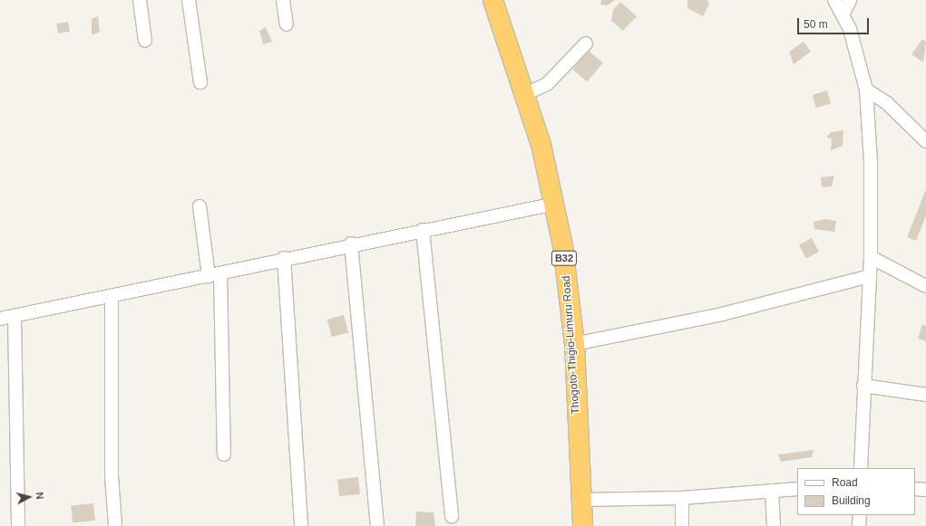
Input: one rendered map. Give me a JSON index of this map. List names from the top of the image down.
{
  "streets": {
    "highway": ["B32", "Thogoto-Thigio-Limuru Road"]
  },
  "legend": ["Road", "Building"],
  "scale_bar": "50 m",
  "north": "right"
}
